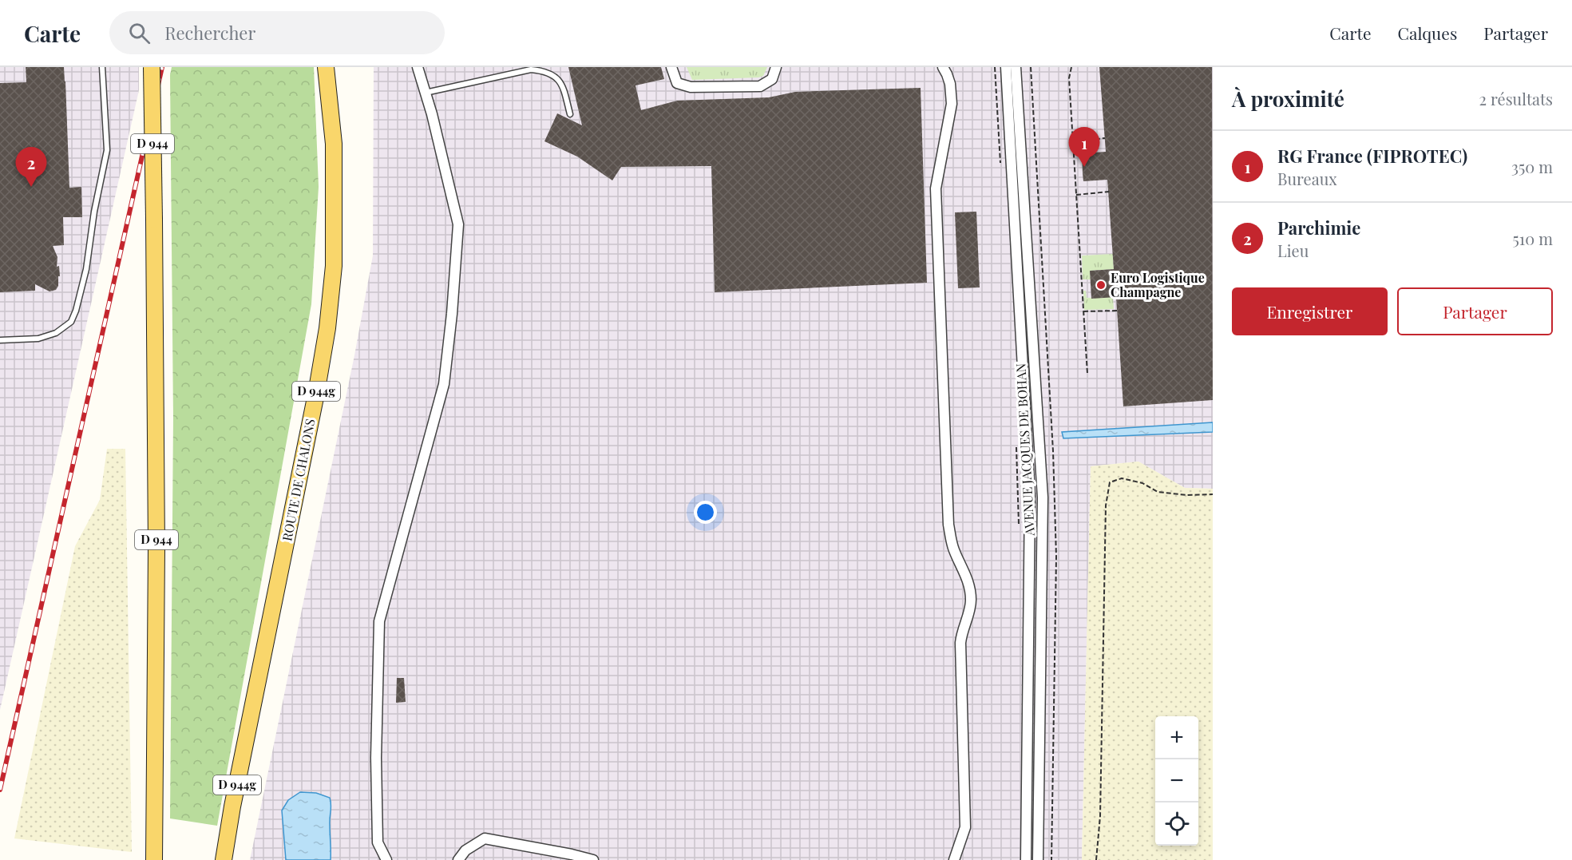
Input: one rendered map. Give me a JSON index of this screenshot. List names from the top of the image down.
{
  "streets": {
    "main road": ["D 944", "D 944g", "ROUTE DE CHALONS"],
    "street": ["AVENUE JACQUES DE BOHAN"]
  },
  "places": ["Euro Logistique Champagne"],
  "page": {
    "header": "Carte",
    "search": "Rechercher",
    "nav": ["Carte", "Calques", "Partager"],
    "heading": ["À proximité", "2 résultats"],
    "pins": ["1", "2"],
    "list": [
      {
        "mark": "1",
        "name": "RG France (FIPROTEC)",
        "note": "Bureaux",
        "value": "350 m"
      },
      {
        "mark": "2",
        "name": "Parchimie",
        "note": "Lieu",
        "value": "510 m"
      }
    ],
    "buttons": ["Enregistrer", "Partager"],
    "map_buttons": ["+", "−"]
  }
}
